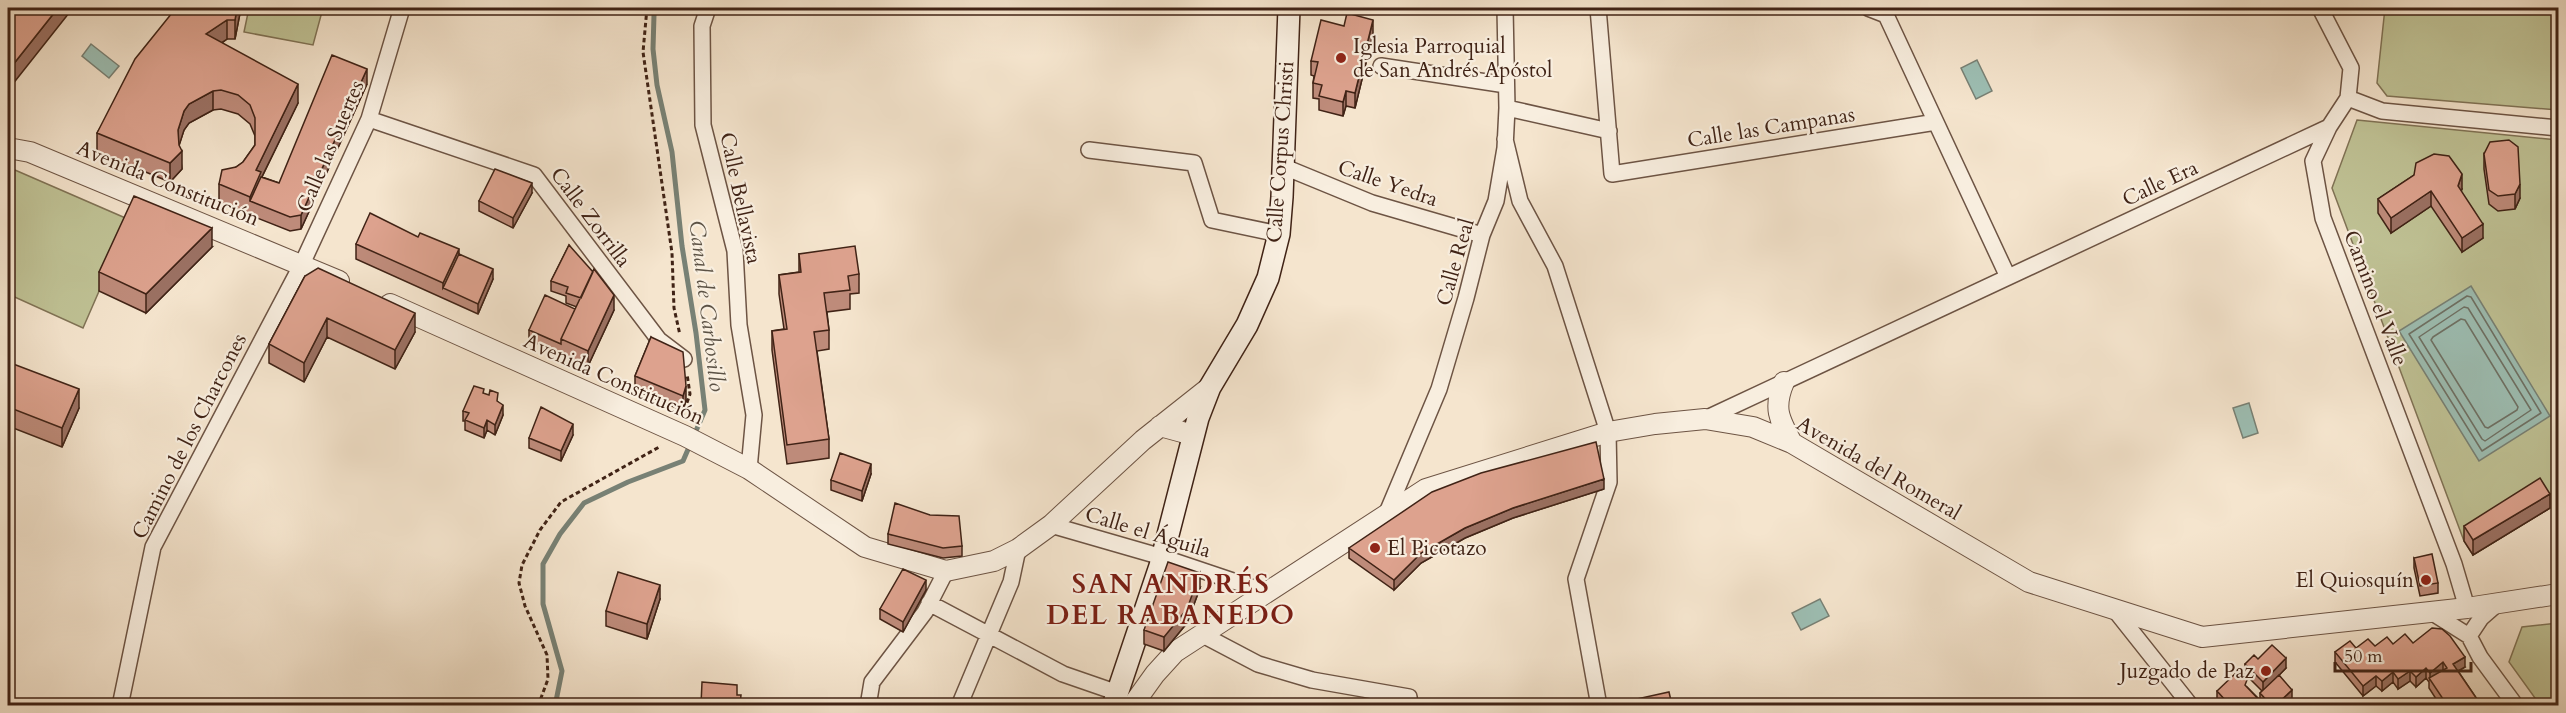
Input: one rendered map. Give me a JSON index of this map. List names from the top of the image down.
{
  "streets": {
    "main road": ["Calle Corpus Christi"],
    "street": [
      "Calle las Campanas",
      "Calle las Suertes",
      "Avenida Constitución",
      "Calle Yedra",
      "Calle Era",
      "Calle Bellavista",
      "Calle Zorrilla",
      "Calle Real",
      "Camino el Valle",
      "Camino de los Charcones",
      "Avenida del Romeral",
      "Calle el Águila"
    ]
  },
  "crossings": [
    ["Calle las Suertes", "Avenida Constitución"],
    ["Calle las Suertes", "Calle Zorrilla"],
    ["Calle las Suertes", "Camino de los Charcones"],
    ["Calle Corpus Christi", "Avenida Constitución"],
    ["Calle Corpus Christi", "Calle Yedra"],
    ["Calle Corpus Christi", "Avenida del Romeral"],
    ["Calle Corpus Christi", "Calle el Águila"],
    ["Avenida Constitución", "Calle Bellavista"],
    ["Avenida Constitución", "Camino de los Charcones"],
    ["Avenida Constitución", "Calle el Águila"],
    ["Calle Yedra", "Calle Real"],
    ["Calle Era", "Camino el Valle"],
    ["Calle Era", "Avenida del Romeral"],
    ["Calle Real", "Avenida del Romeral"],
    ["Camino el Valle", "Avenida del Romeral"],
    ["Avenida del Romeral", "Calle el Águila"]
  ],
  "districts": ["SAN ANDRÉS DEL RABANEDO"],
  "water": ["Canal de Carbosillo"],
  "places": [
    "Iglesia Parroquial de San Andrés Apóstol",
    "El Picotazo",
    "El Quiosquín",
    "Juzgado de Paz"
  ],
  "scale_bar": "50 m"
}
